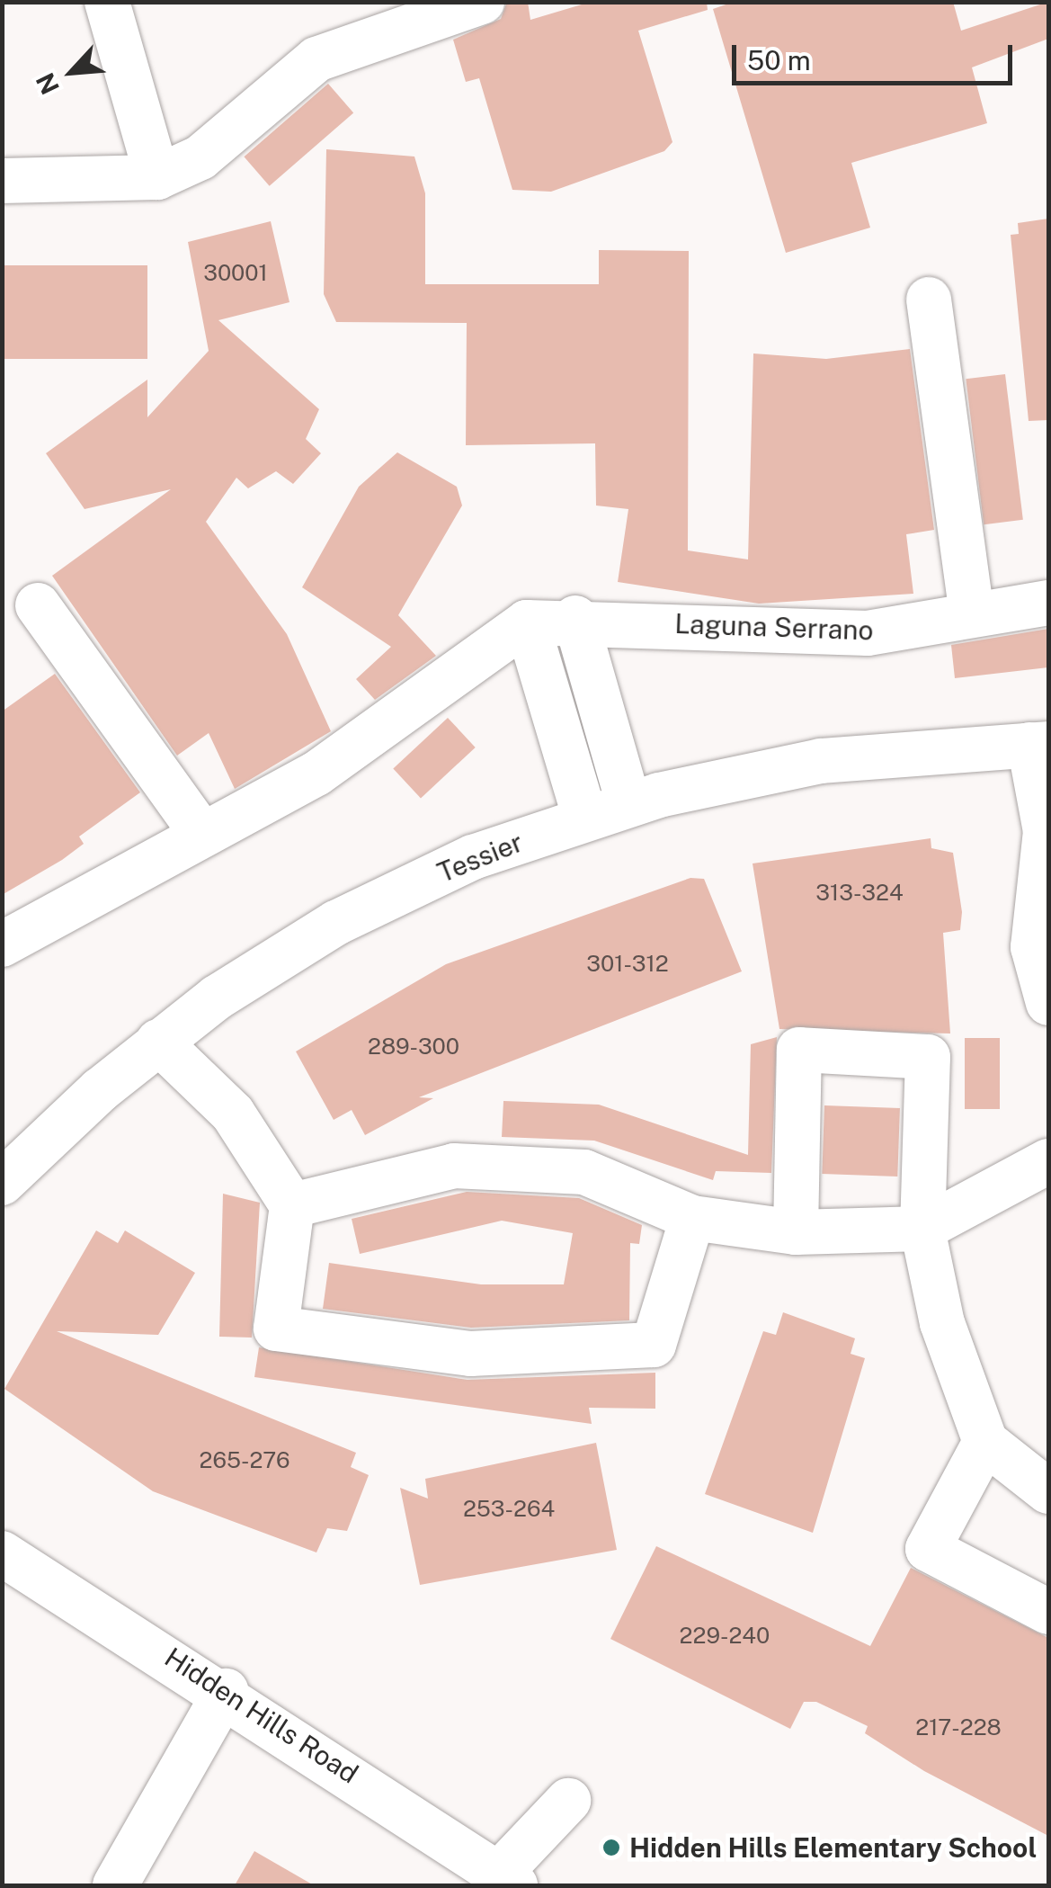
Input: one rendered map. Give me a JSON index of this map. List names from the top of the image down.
{
  "streets": {
    "street": ["Laguna Serrano", "Tessier", "Hidden Hills Road"]
  },
  "places": ["Hidden Hills Elementary School"],
  "house_numbers": [
    "30001",
    "313-324",
    "301-312",
    "289-300",
    "265-276",
    "253-264",
    "229-240",
    "217-228"
  ],
  "scale_bar": "50 m",
  "north": "bottom left"
}
